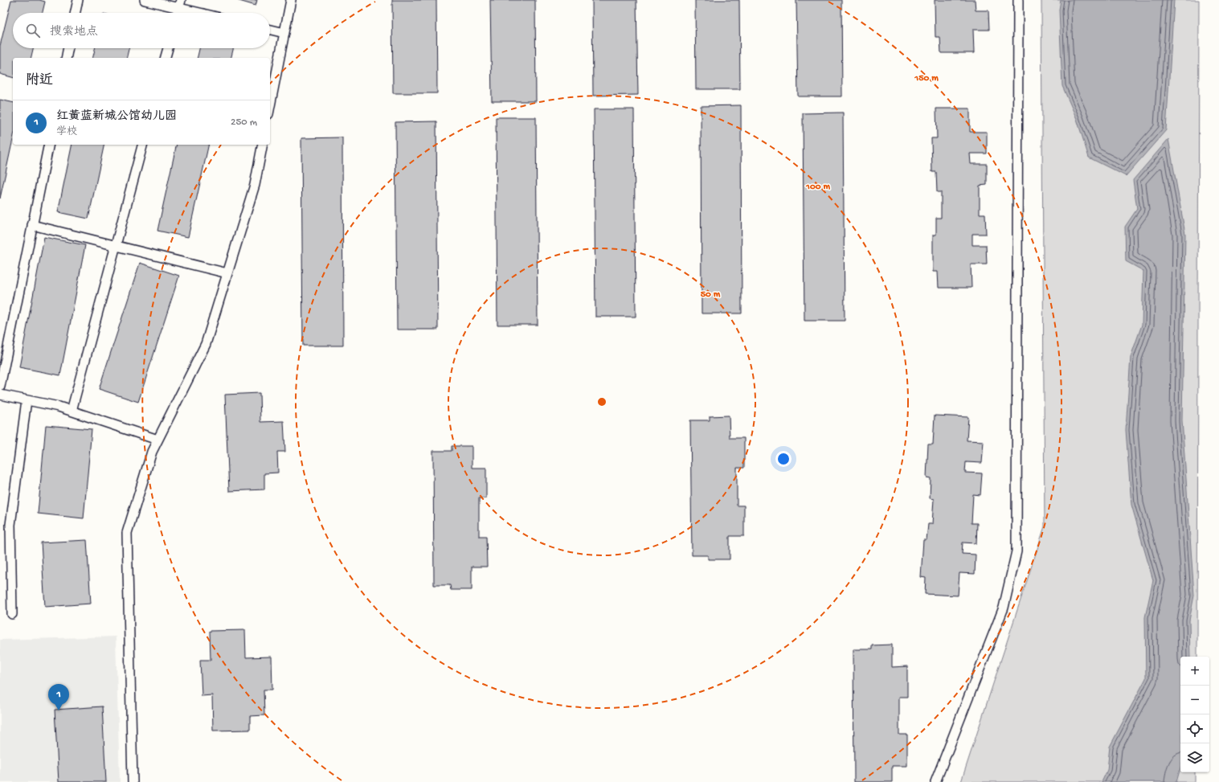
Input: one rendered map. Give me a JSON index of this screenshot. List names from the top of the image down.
{
  "page": {
    "search": "搜索地点",
    "heading": "附近",
    "list": [
      {
        "mark": "1",
        "name": "红黄蓝新城公馆幼儿园",
        "note": "学校",
        "value": "250 m"
      }
    ],
    "map_buttons": ["+", "−"],
    "pins": "1"
  },
  "rings": ["150 m", "100 m", "50 m"]
}
